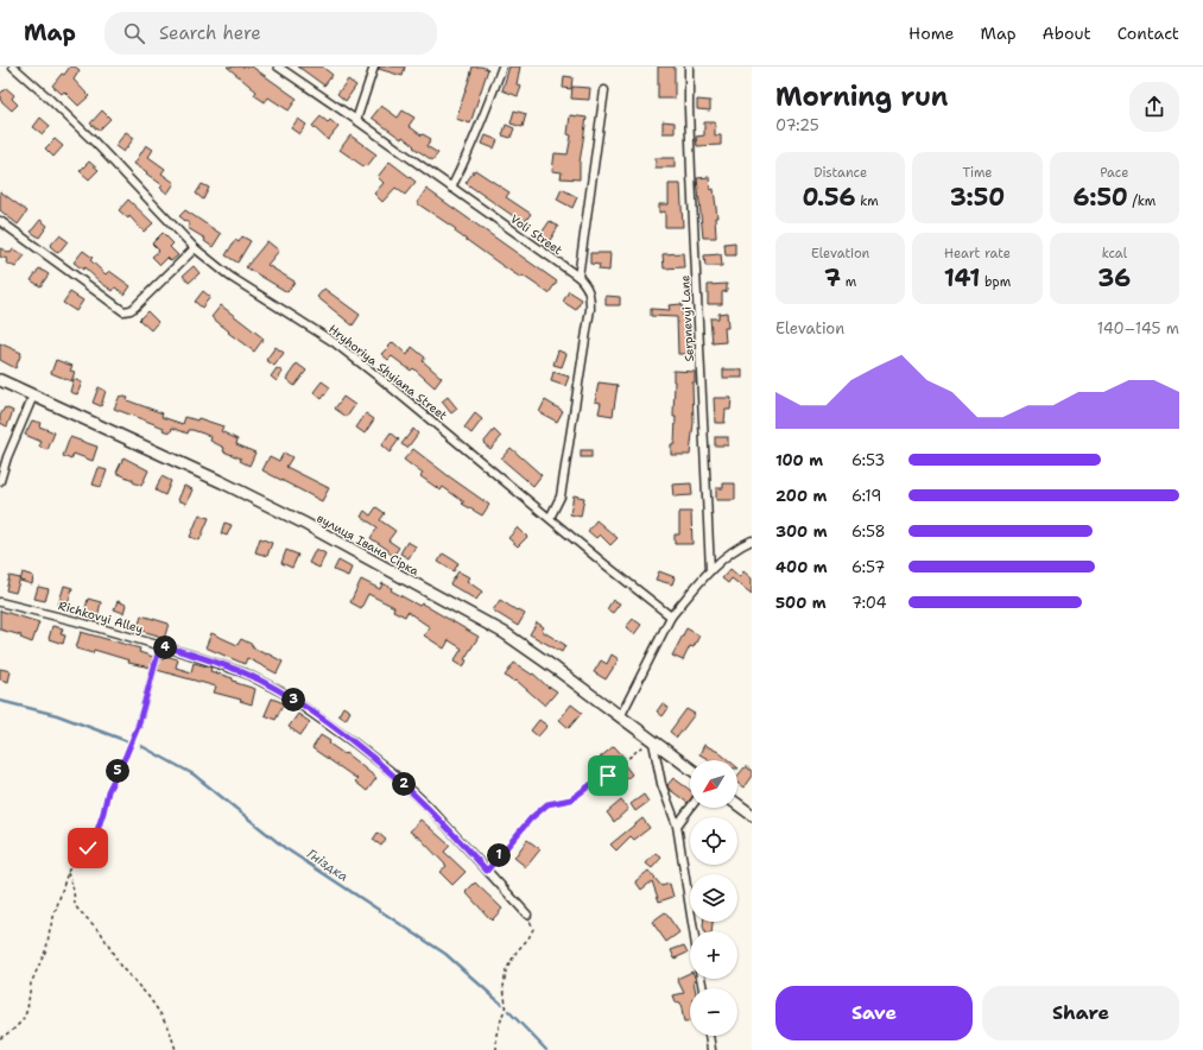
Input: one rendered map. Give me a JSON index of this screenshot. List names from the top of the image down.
{
  "streets": {
    "street": [
      "Voli Street",
      "Serpnevyi Lane",
      "Hryhoriya Shyiana Street",
      "вулиця Івана Сірка",
      "Richkovyi Alley"
    ]
  },
  "crossings": [
    ["Voli Street", "Hryhoriya Shyiana Street"]
  ],
  "water": ["Гніздка"],
  "north": "bottom left",
  "page": {
    "header": "Map",
    "search": "Search here",
    "nav": [
      "Home",
      "Map",
      "About",
      "Contact"
    ],
    "heading": ["Morning run", "07:25"],
    "stats": [
      ["Distance", "0.56 km"],
      ["Time", "3:50"],
      ["Pace", "6:50 /km"],
      ["Elevation", "7 m"],
      ["Heart rate", "141 bpm"],
      ["kcal", "36"]
    ],
    "chart": ["Elevation", "140–145 m"],
    "list": [
      {
        "name": "100 m",
        "note": "6:53"
      },
      {
        "name": "200 m",
        "note": "6:19"
      },
      {
        "name": "300 m",
        "note": "6:58"
      },
      {
        "name": "400 m",
        "note": "6:57"
      },
      {
        "name": "500 m",
        "note": "7:04"
      }
    ],
    "pins": [
      "4",
      "3",
      "5",
      "2",
      "1"
    ],
    "map_buttons": ["+", "−"],
    "buttons": ["Save", "Share"]
  }
}
